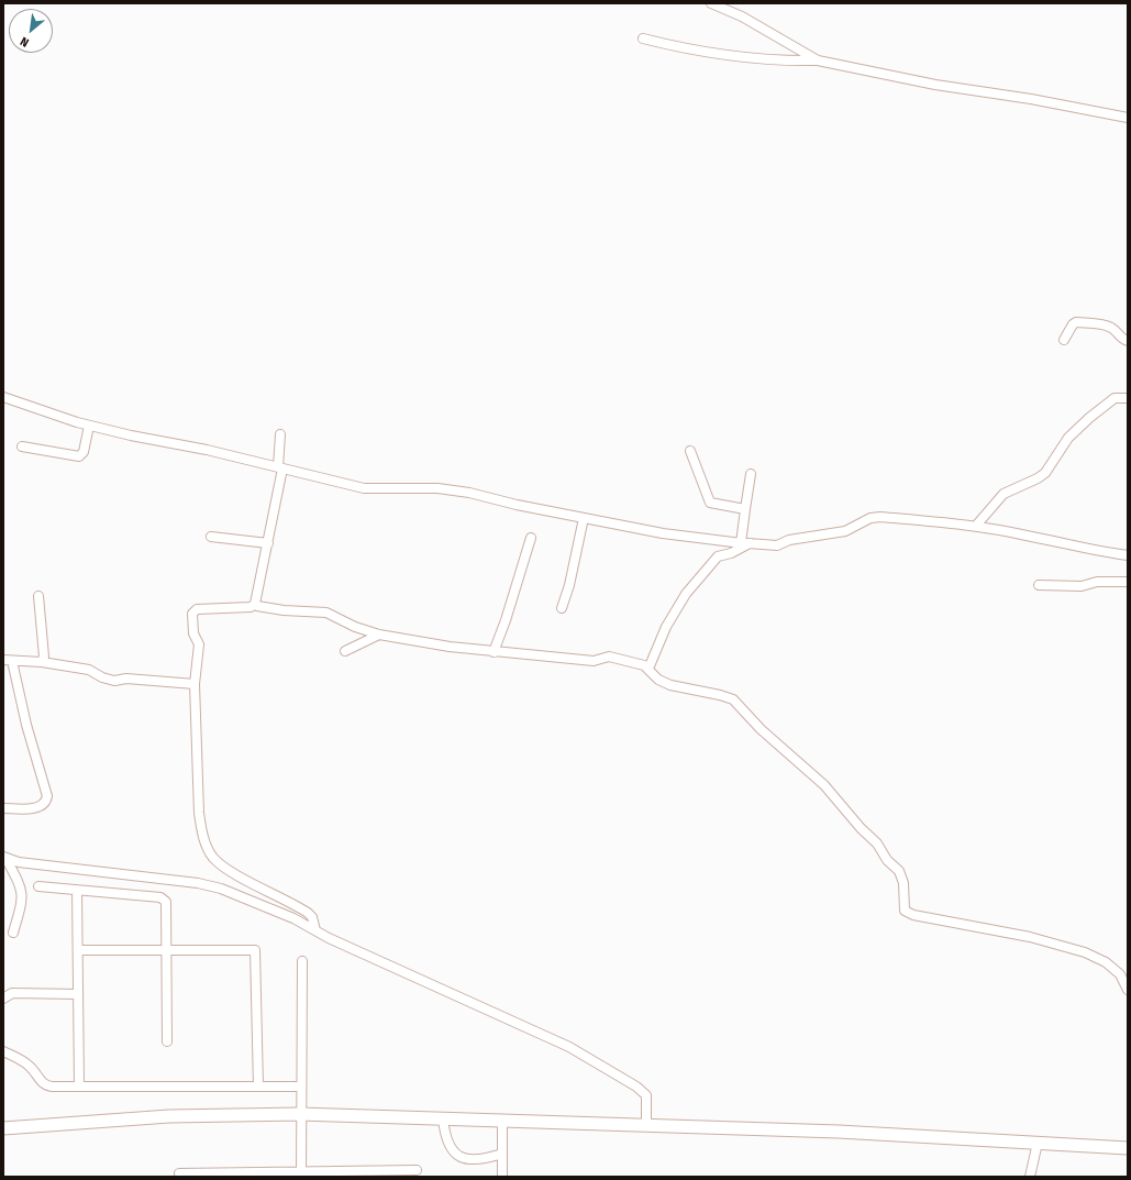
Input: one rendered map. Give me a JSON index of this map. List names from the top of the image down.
{
  "north": "bottom left"
}
